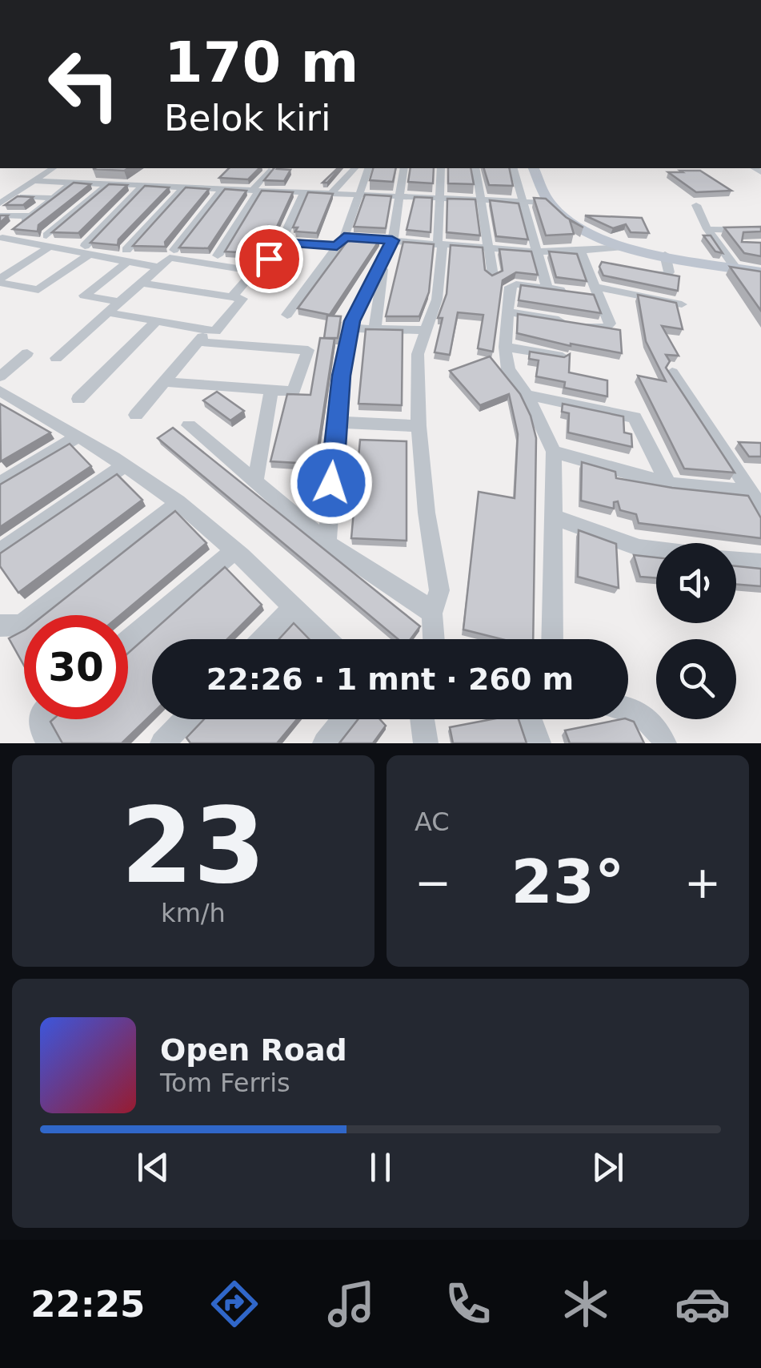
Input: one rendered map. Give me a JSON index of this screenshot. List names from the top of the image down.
{
  "page": {
    "turn": ["170 m", "Belok kiri"],
    "limit": "30",
    "trip": "22:26 · 1 mnt · 260 m",
    "tile": [
      ["23", "km/h"],
      "AC"
    ],
    "heat": ["−", "23°", "+"],
    "song": ["Open Road", "Tom Ferris"],
    "tabs": "22:25"
  }
}
